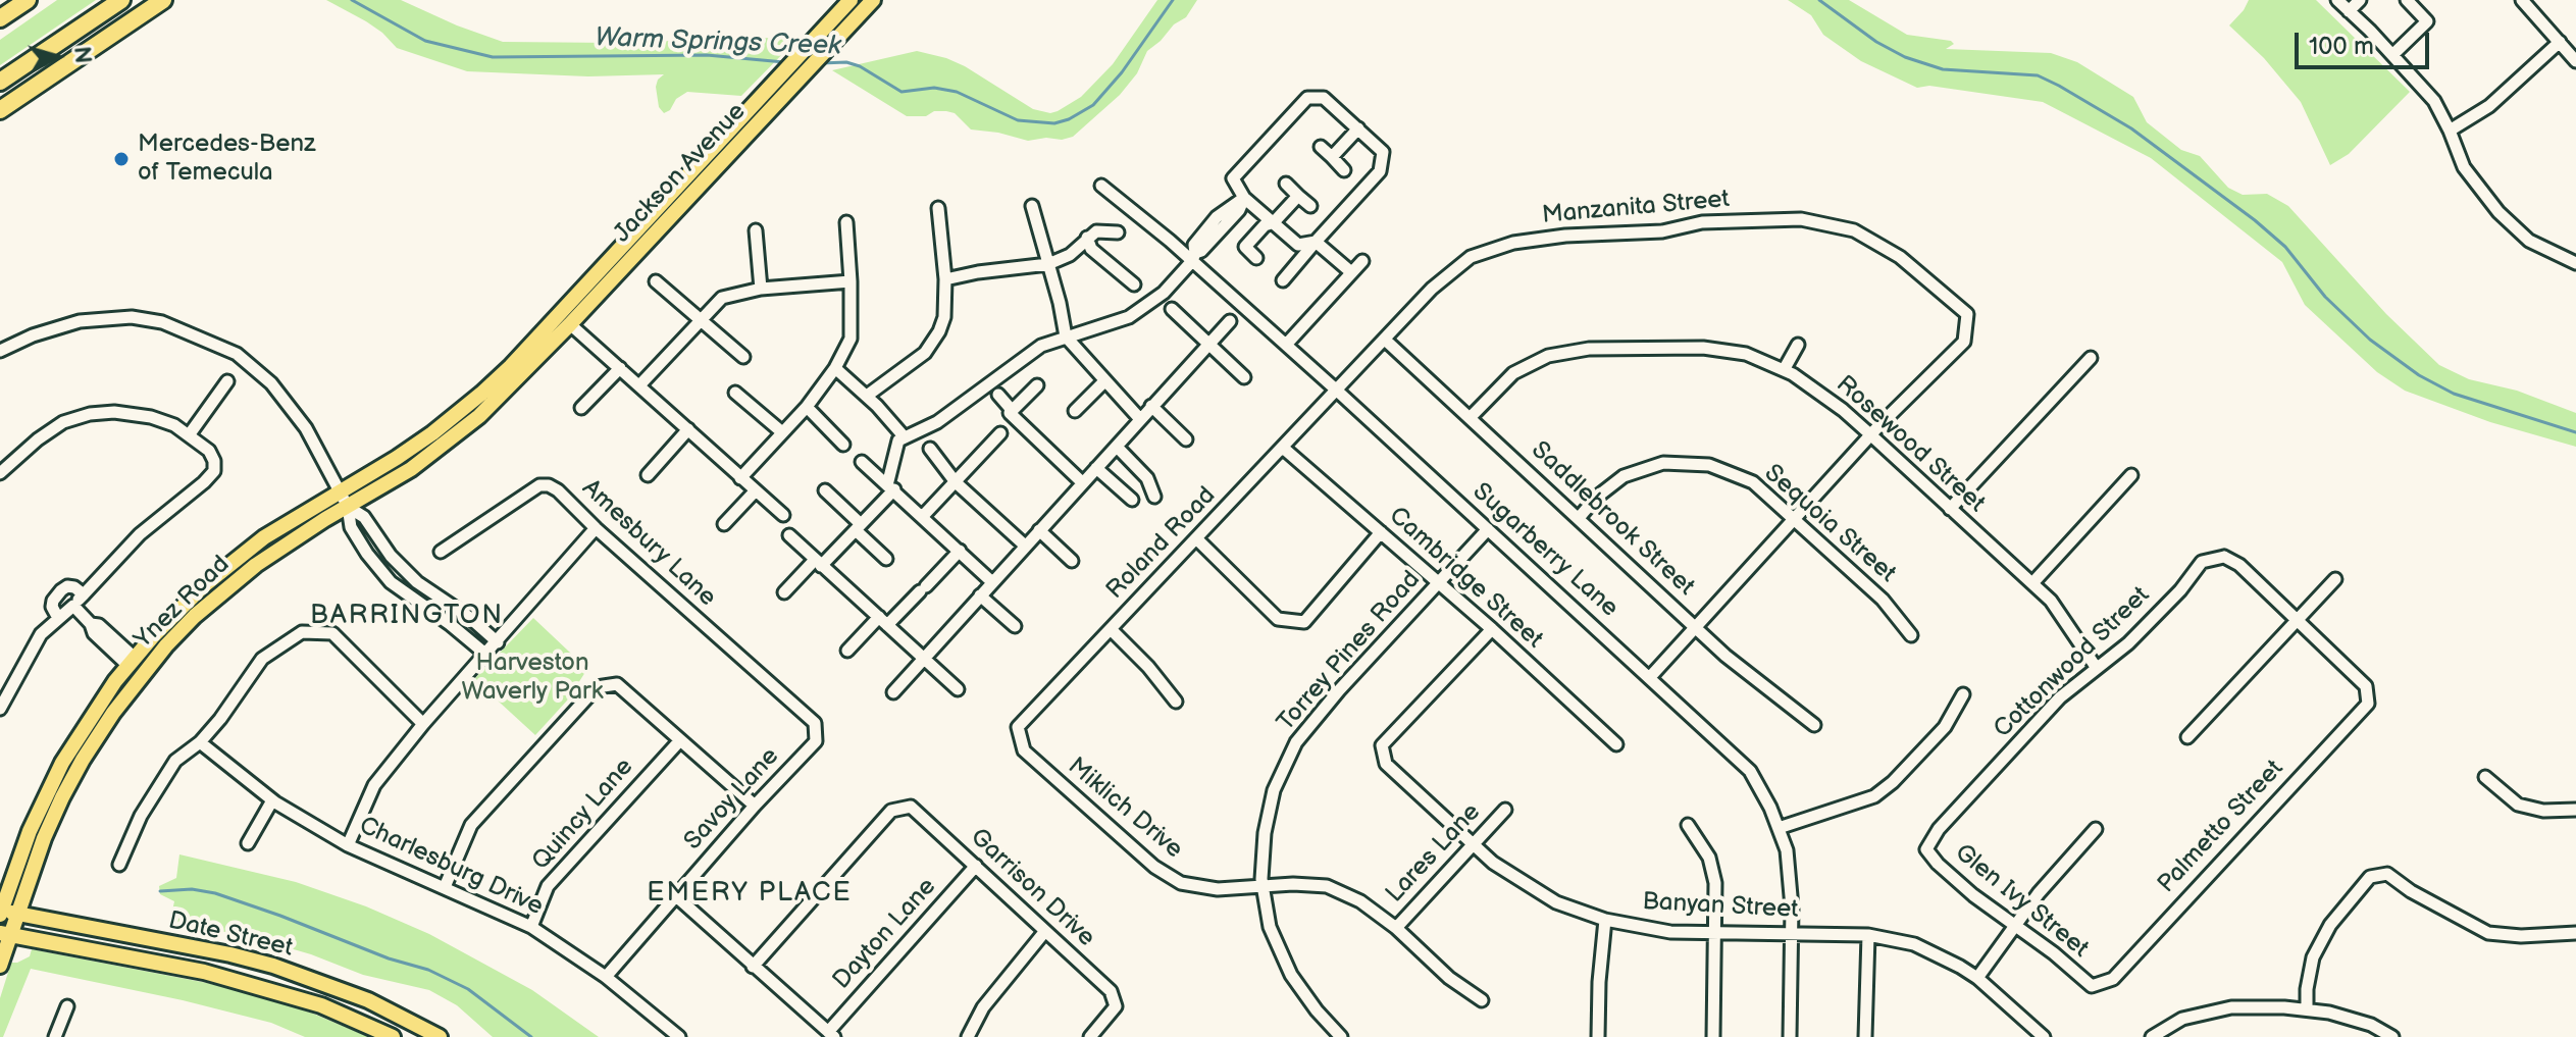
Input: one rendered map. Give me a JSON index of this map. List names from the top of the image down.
{
  "streets": {
    "main road": ["Jackson Avenue", "Ynez Road", "Date Street"],
    "street": [
      "Manzanita Street",
      "Rosewood Street",
      "Saddlebrook Street",
      "Sequoia Street",
      "Amesbury Lane",
      "Roland Road",
      "Sugarberry Lane",
      "Cambridge Street",
      "Torrey Pines Road",
      "Cottonwood Street",
      "Savoy Lane",
      "Miklich Drive",
      "Quincy Lane",
      "Palmetto Street",
      "Lares Lane",
      "Charlesburg Drive",
      "Garrison Drive",
      "Glen Ivy Street",
      "Banyan Street",
      "Dayton Lane"
    ]
  },
  "crossings": [
    ["Jackson Avenue", "Ynez Road"],
    ["Manzanita Street", "Rosewood Street"],
    ["Manzanita Street", "Saddlebrook Street"],
    ["Manzanita Street", "Roland Road"],
    ["Manzanita Street", "Sugarberry Lane"],
    ["Rosewood Street", "Saddlebrook Street"],
    ["Rosewood Street", "Cottonwood Street"],
    ["Saddlebrook Street", "Sequoia Street"],
    ["Amesbury Lane", "Savoy Lane"],
    ["Roland Road", "Sugarberry Lane"],
    ["Roland Road", "Cambridge Street"],
    ["Roland Road", "Miklich Drive"],
    ["Sugarberry Lane", "Torrey Pines Road"],
    ["Sugarberry Lane", "Banyan Street"],
    ["Cambridge Street", "Torrey Pines Road"],
    ["Cambridge Street", "Banyan Street"],
    ["Ynez Road", "Date Street"],
    ["Torrey Pines Road", "Miklich Drive"],
    ["Cottonwood Street", "Palmetto Street"],
    ["Cottonwood Street", "Glen Ivy Street"],
    ["Savoy Lane", "Charlesburg Drive"],
    ["Miklich Drive", "Lares Lane"],
    ["Quincy Lane", "Charlesburg Drive"],
    ["Palmetto Street", "Glen Ivy Street"],
    ["Lares Lane", "Banyan Street"],
    ["Garrison Drive", "Dayton Lane"]
  ],
  "districts": ["BARRINGTON", "EMERY PLACE"],
  "water": ["Warm Springs Creek"],
  "parks": ["Harveston Waverly Park"],
  "places": ["Mercedes-Benz of Temecula"],
  "scale_bar": "100 m",
  "north": "right"
}
